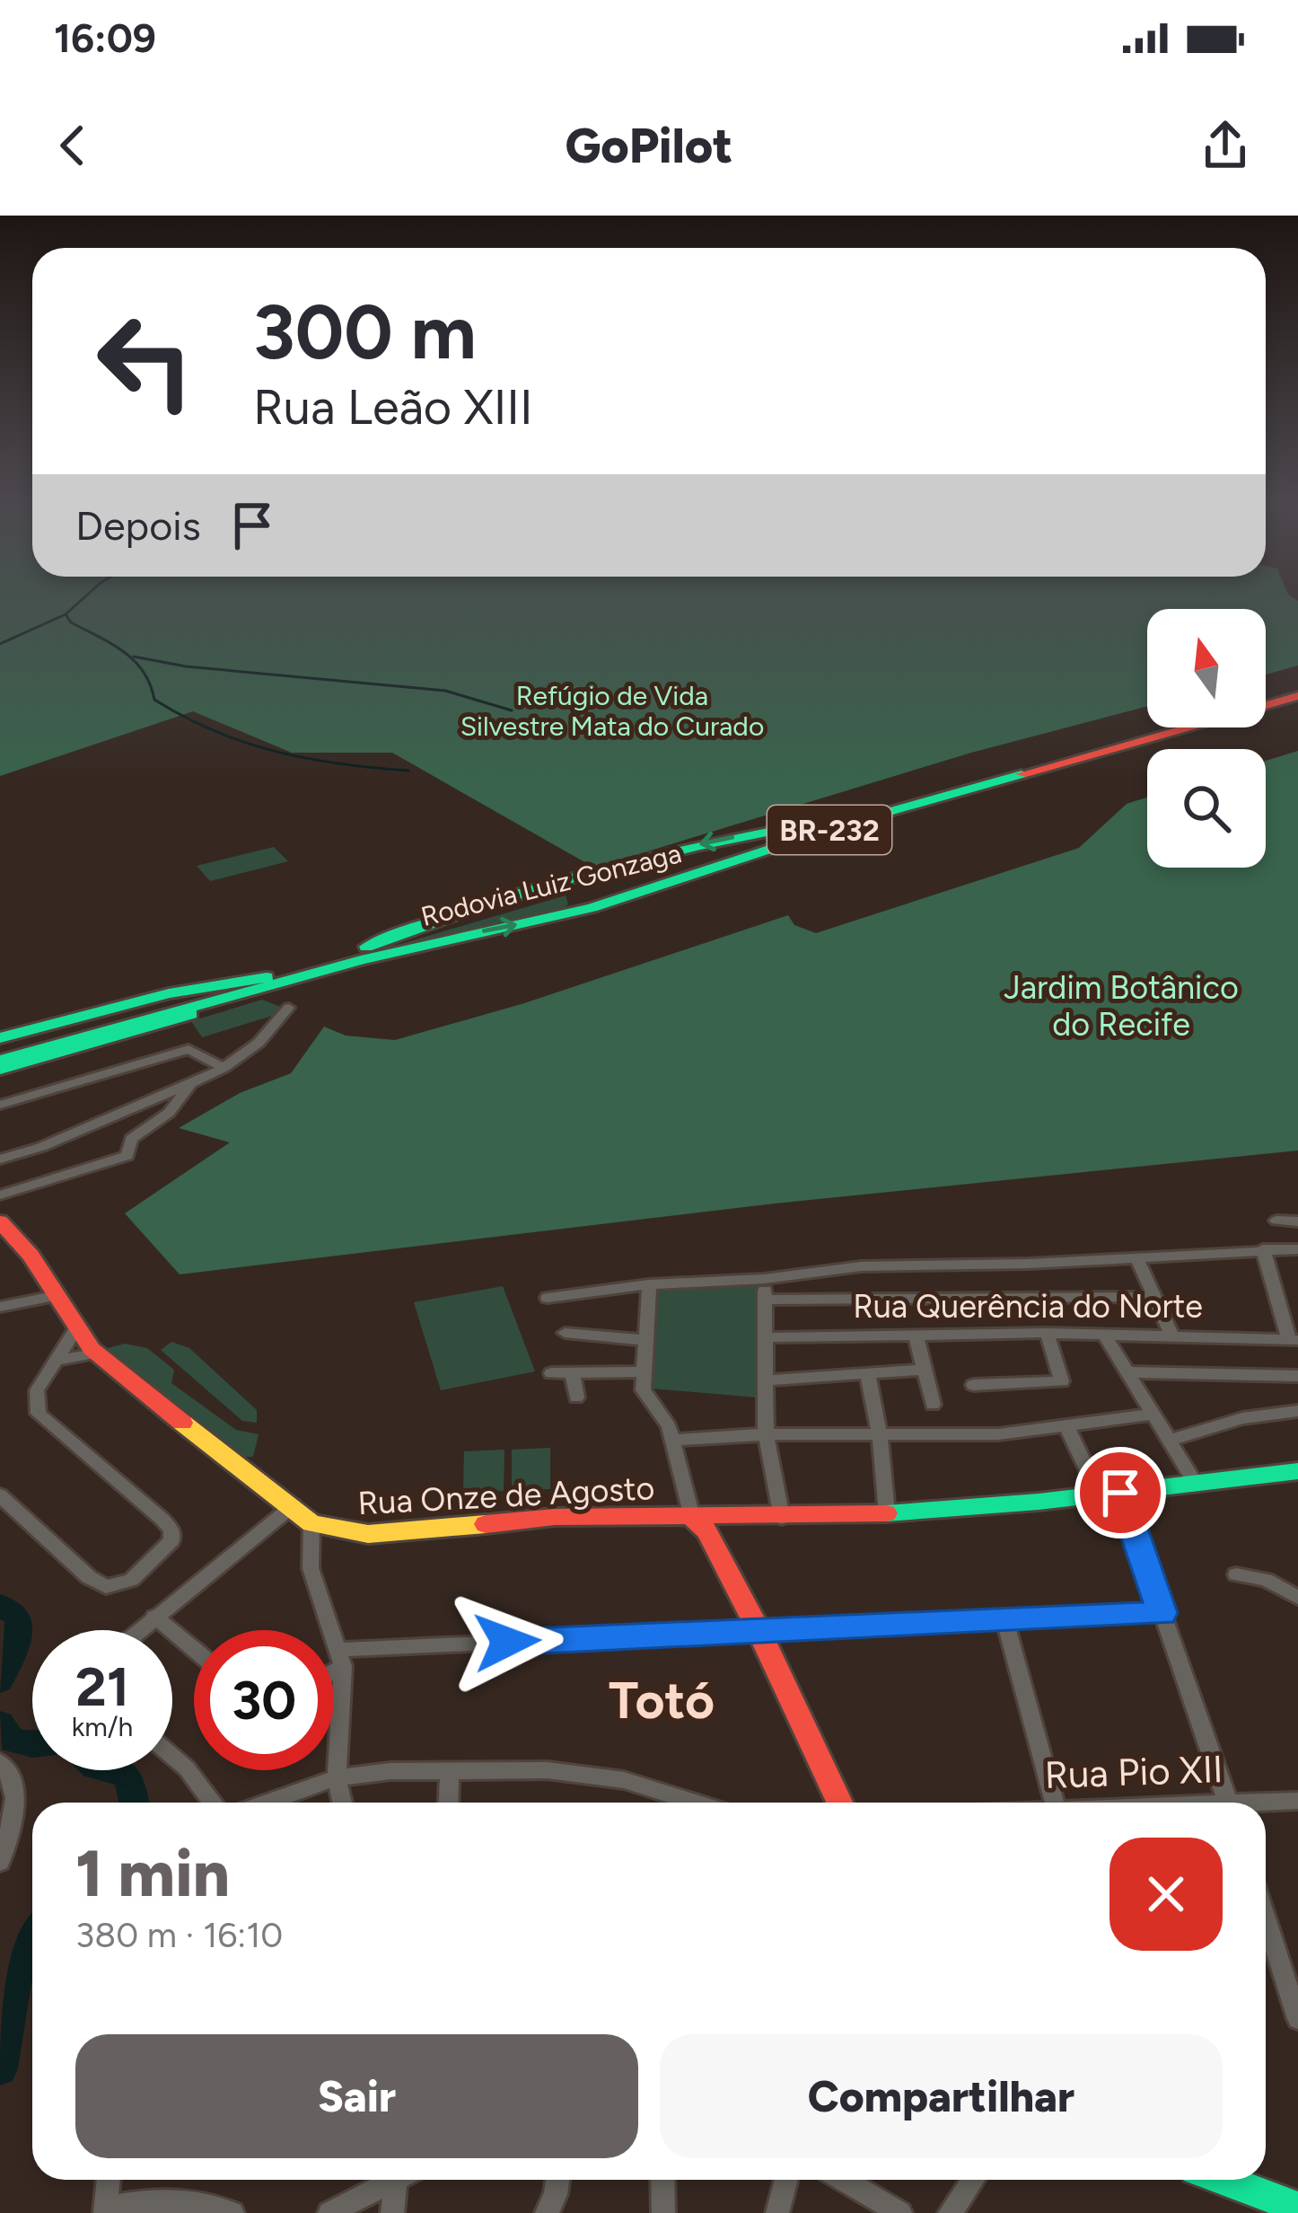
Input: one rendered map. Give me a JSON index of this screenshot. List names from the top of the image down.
{
  "streets": {
    "main road": ["BR-232", "Rodovia Luiz Gonzaga", "Rua Onze de Agosto"],
    "street": ["Rua Querência do Norte", "Rua Pio XII"]
  },
  "districts": ["Totó"],
  "parks": ["Refúgio de Vida Silvestre Mata do Curado", "Jardim Botânico do Recife"],
  "north": "top",
  "page": {
    "status": "16:09",
    "header": "GoPilot",
    "turn": ["300 m", "Rua Leão XIII"],
    "then": "Depois",
    "speed": "21 km/h",
    "limit": "30",
    "heading": ["1 min", "380 m · 16:10"],
    "buttons": ["Sair", "Compartilhar"]
  }
}
